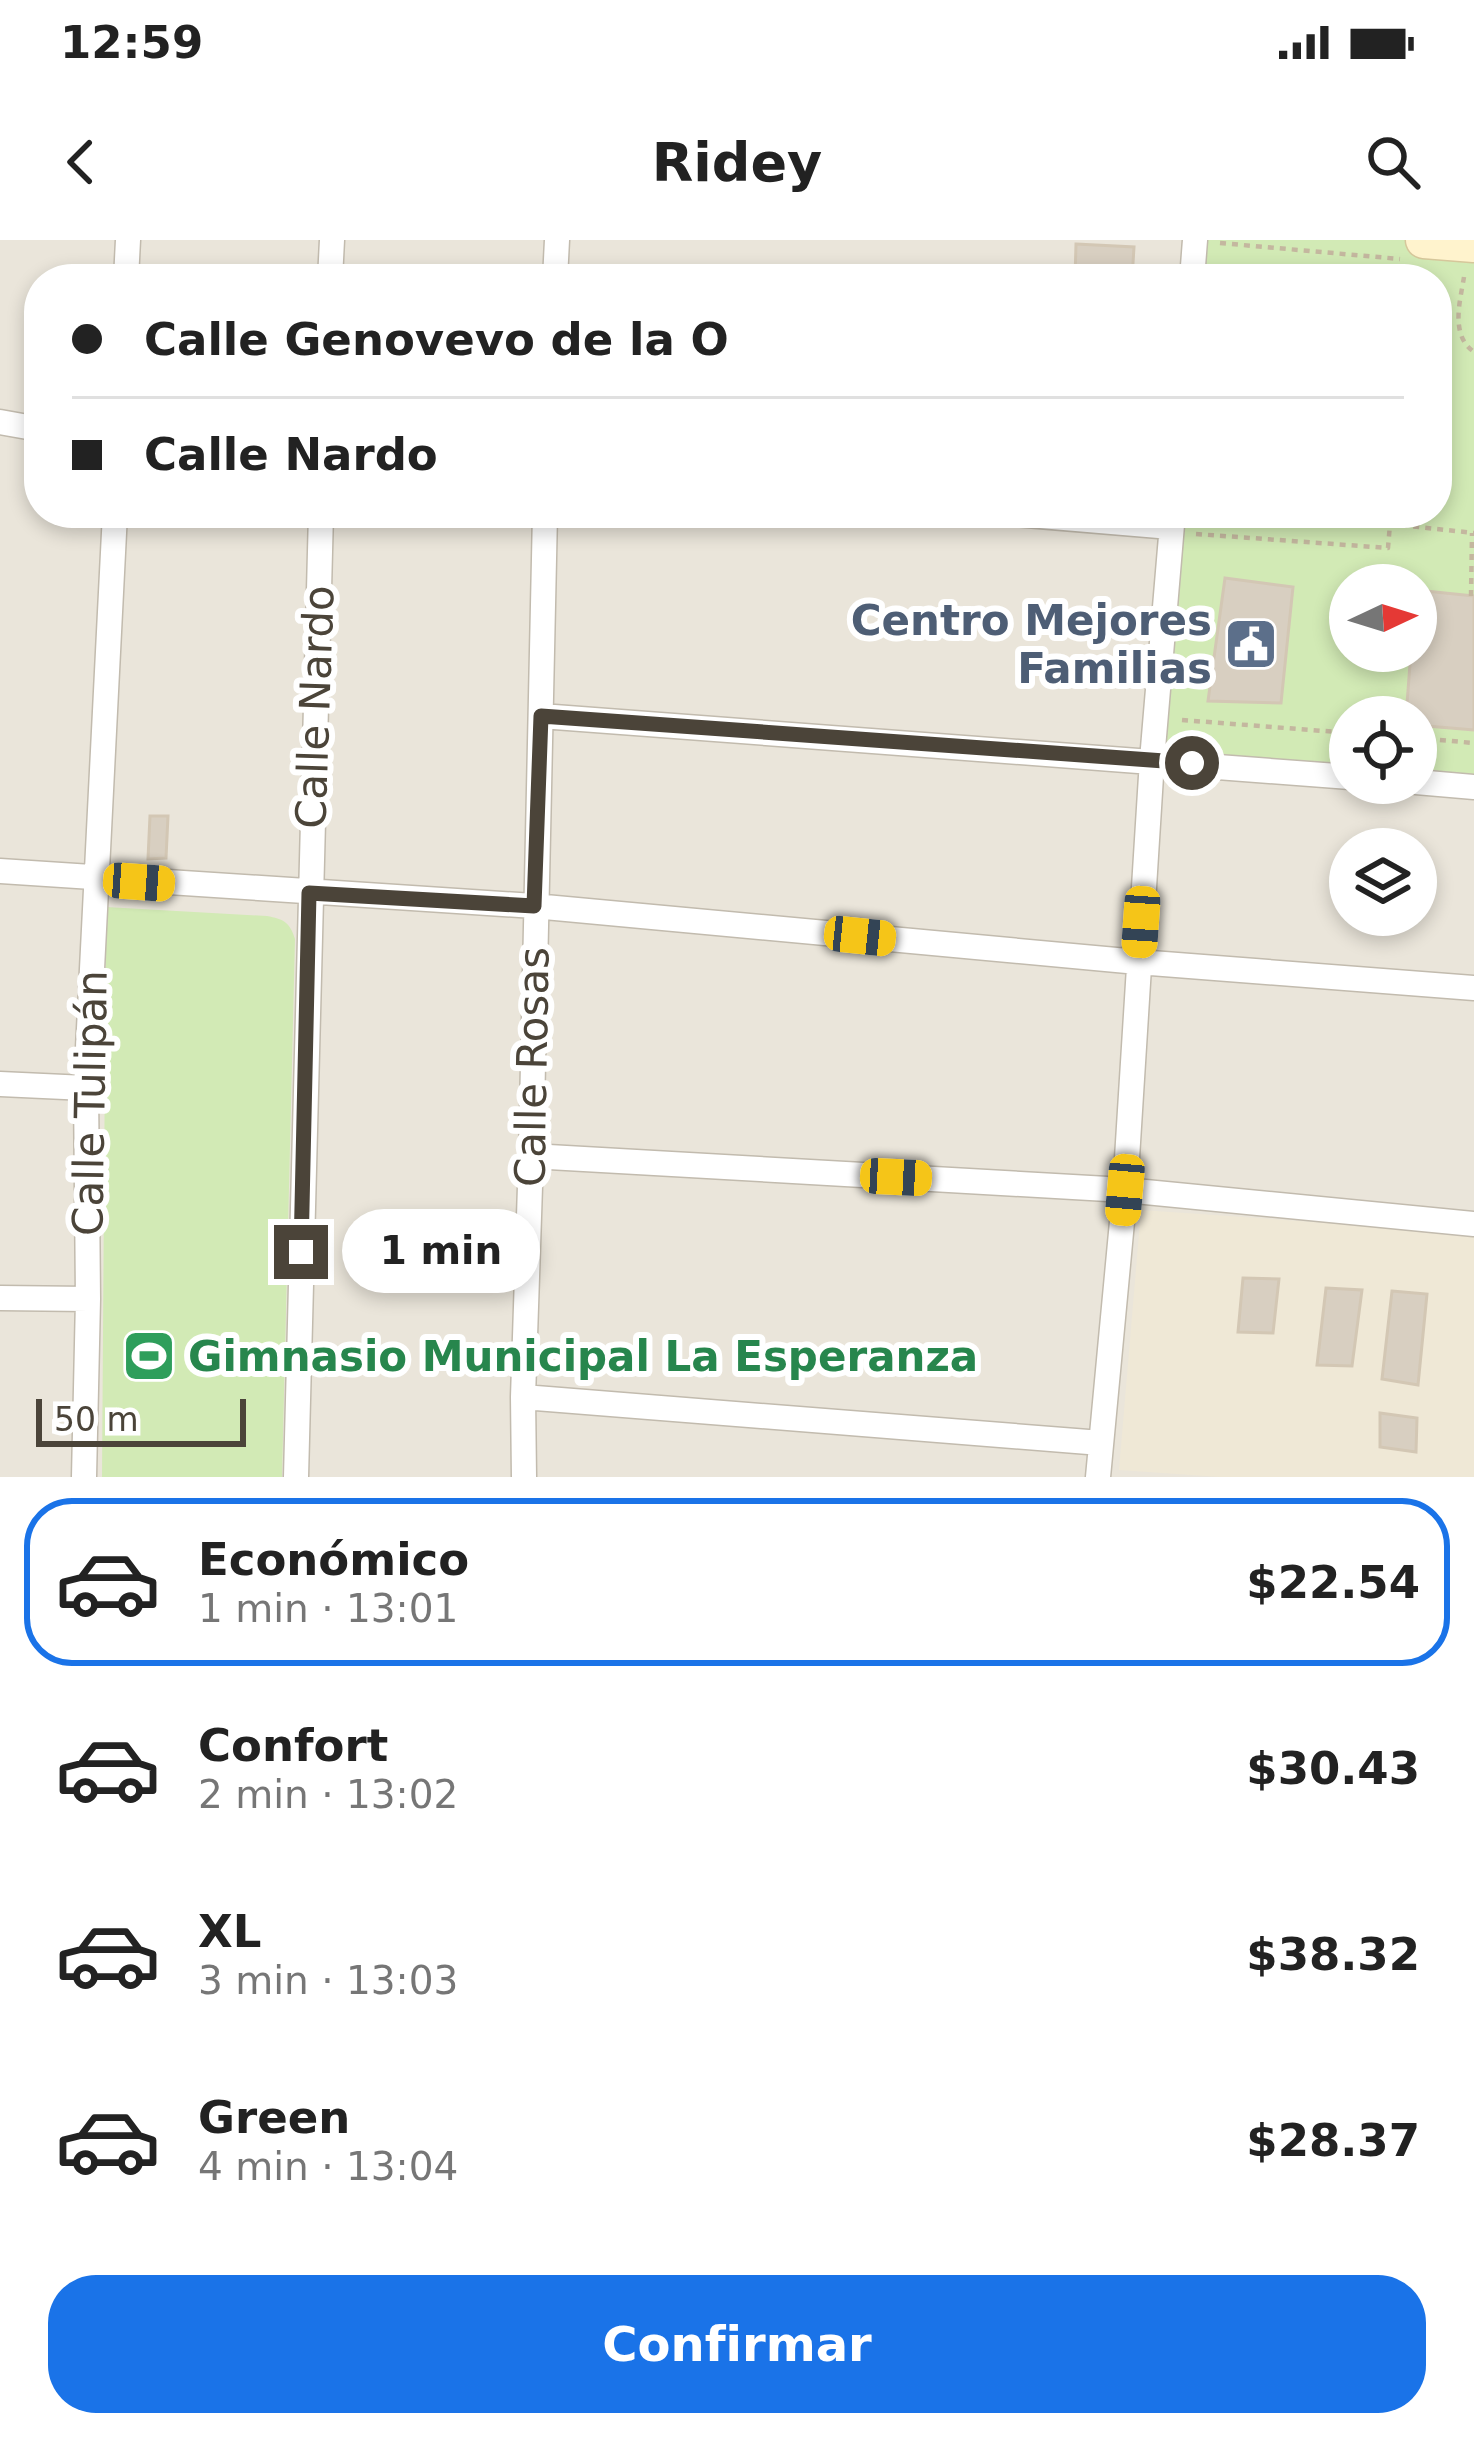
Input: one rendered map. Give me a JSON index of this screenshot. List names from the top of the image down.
{
  "streets": {
    "street": ["Calle Nardo", "Calle Rosas", "Calle Tulipán"]
  },
  "places": {
    "public building": ["Centro Mejores Familias"],
    "sports": ["Gimnasio Municipal La Esperanza"]
  },
  "scale_bar": "50 m",
  "north": "right",
  "page": {
    "status": "12:59",
    "header": "Ridey",
    "banner": ["Calle Genovevo de la O", "Calle Nardo"],
    "bubble": "1 min",
    "scale": "50 m",
    "list": [
      {
        "name": "Económico",
        "note": "1 min · 13:01",
        "value": "$22.54"
      },
      {
        "name": "Confort",
        "note": "2 min · 13:02",
        "value": "$30.43"
      },
      {
        "name": "XL",
        "note": "3 min · 13:03",
        "value": "$38.32"
      },
      {
        "name": "Green",
        "note": "4 min · 13:04",
        "value": "$28.37"
      }
    ],
    "buttons": "Confirmar"
  }
}
